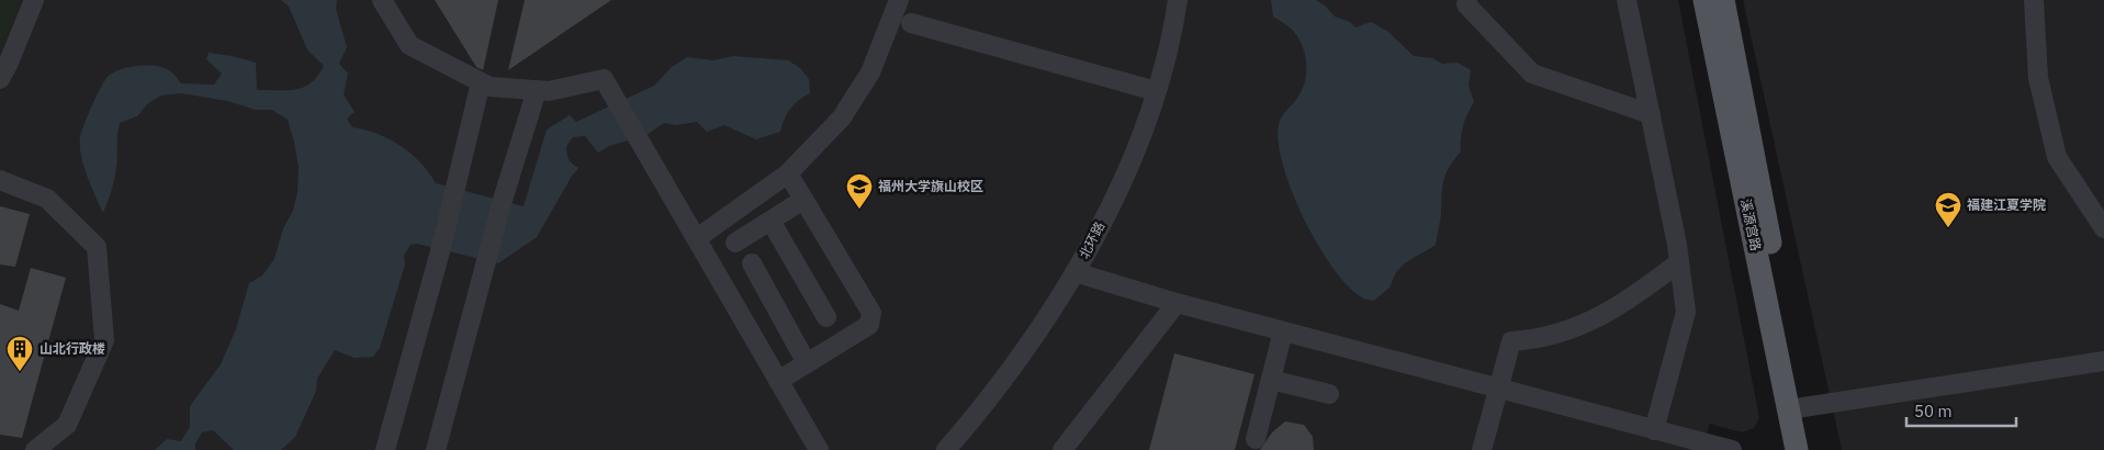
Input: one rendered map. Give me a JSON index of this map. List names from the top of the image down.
{
  "streets": {
    "main road": ["溪源宫路"],
    "street": ["北环路"]
  },
  "places": {
    "school or university": ["福州大学旗山校区", "福建江夏学院"],
    "building": ["山北行政楼"]
  },
  "scale_bar": "50 m"
}
